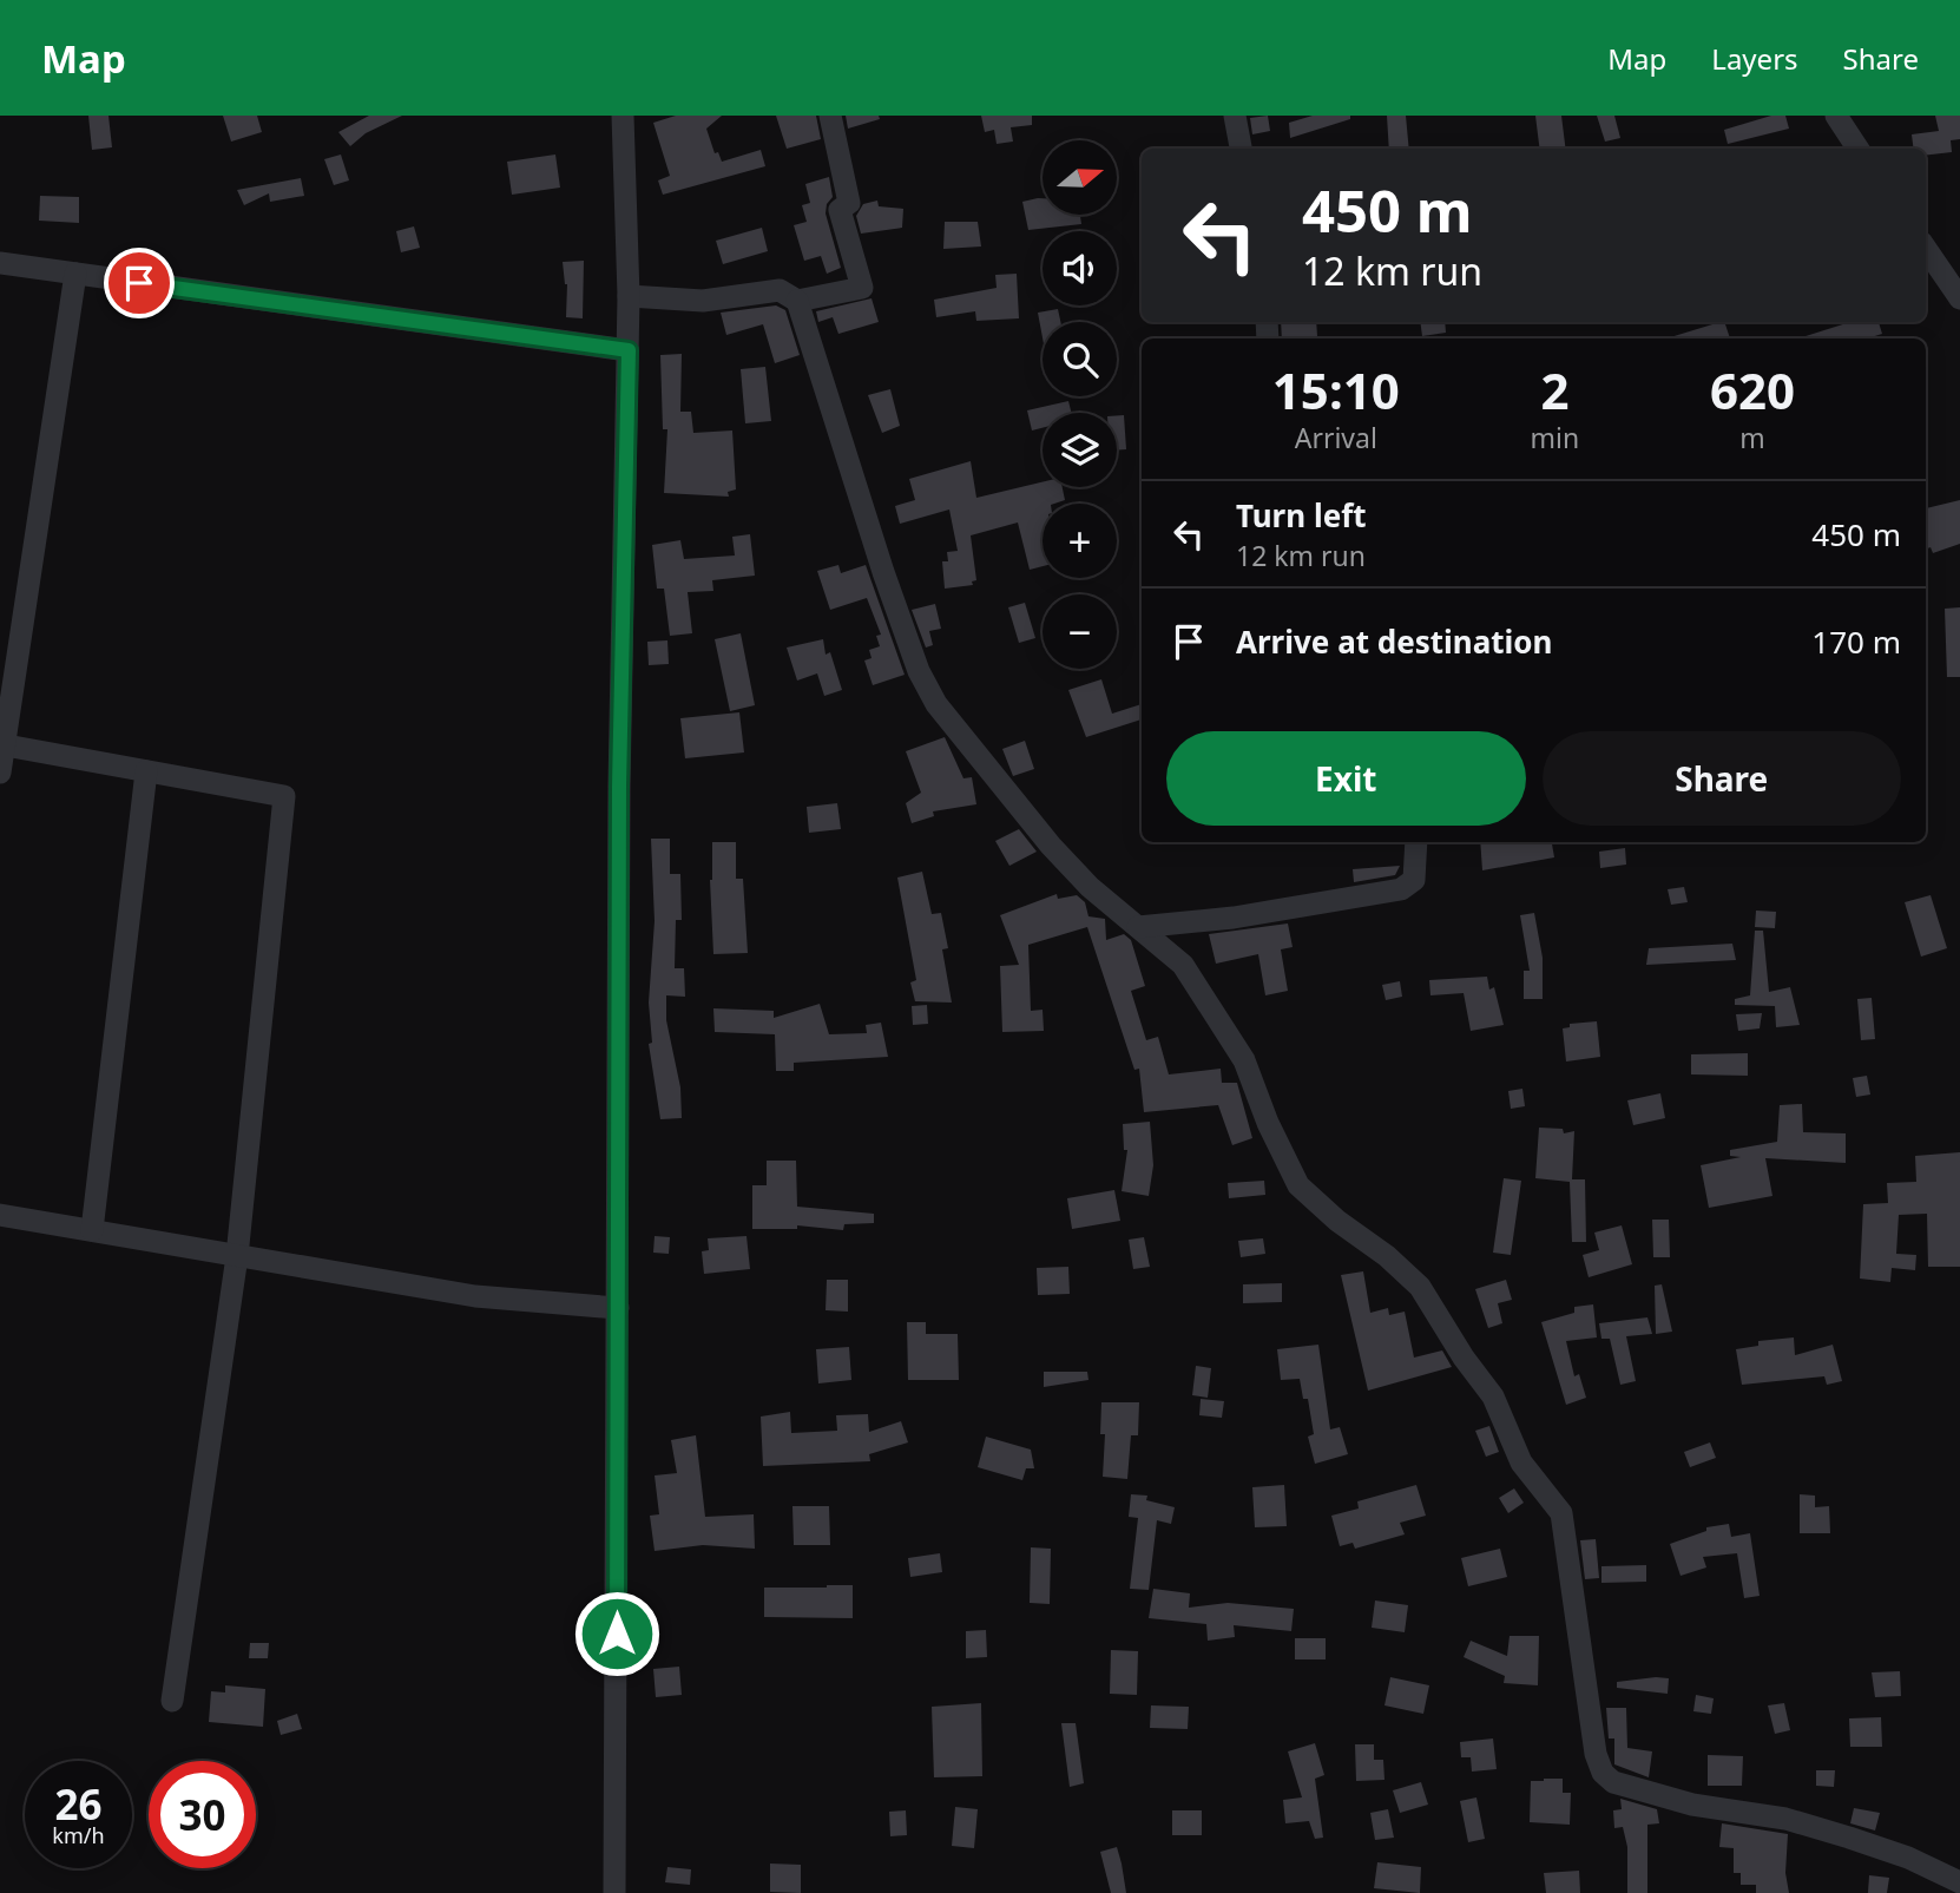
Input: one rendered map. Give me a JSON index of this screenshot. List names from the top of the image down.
{
  "north": "right",
  "page": {
    "header": "Map",
    "nav": ["Map", "Layers", "Share"],
    "map_buttons": ["+", "−"],
    "turn": ["450 m", "12 km run"],
    "eta": [
      "15:10",
      "Arrival",
      "2",
      "min",
      "620",
      "m"
    ],
    "list": [
      {
        "name": "Turn left",
        "note": "12 km run",
        "value": "450 m"
      },
      {
        "name": "Arrive at destination",
        "value": "170 m"
      }
    ],
    "buttons": ["Exit", "Share"],
    "speed": "26 km/h",
    "limit": "30"
  }
}
